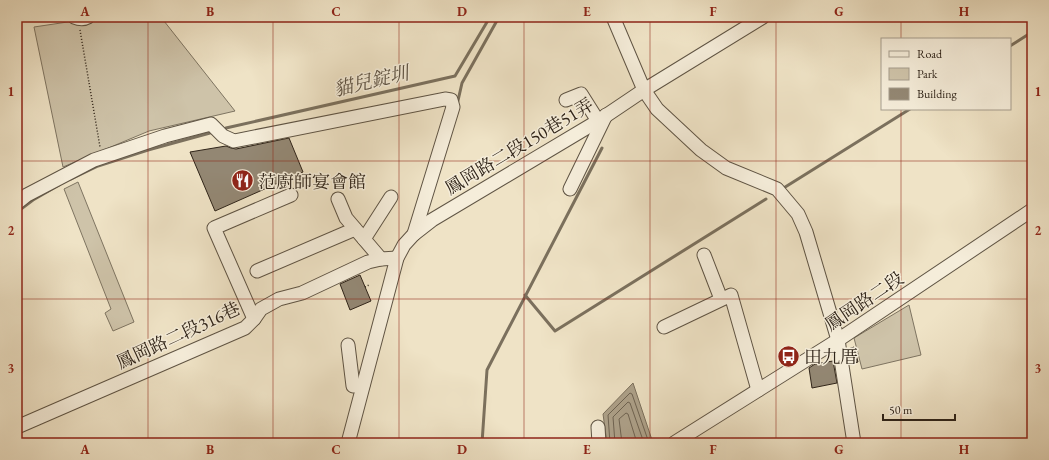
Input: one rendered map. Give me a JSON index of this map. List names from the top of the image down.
{
  "streets": {
    "street": ["鳳岡路二段150巷51弄", "鳳岡路二段", "鳳岡路二段316巷"]
  },
  "crossings": [
    ["鳳岡路二段150巷51弄", "鳳岡路二段316巷"]
  ],
  "water": ["貓兒錠圳"],
  "places": {
    "restaurant": ["范廚師宴會館"],
    "bus stop": ["田九厝"]
  },
  "legend": ["Road", "Park", "Building"],
  "scale_bar": "50 m",
  "grid": {
    "columns": [
      "A",
      "B",
      "C",
      "D",
      "E",
      "F",
      "G",
      "H"
    ],
    "rows": ["1", "2", "3"]
  }
}
